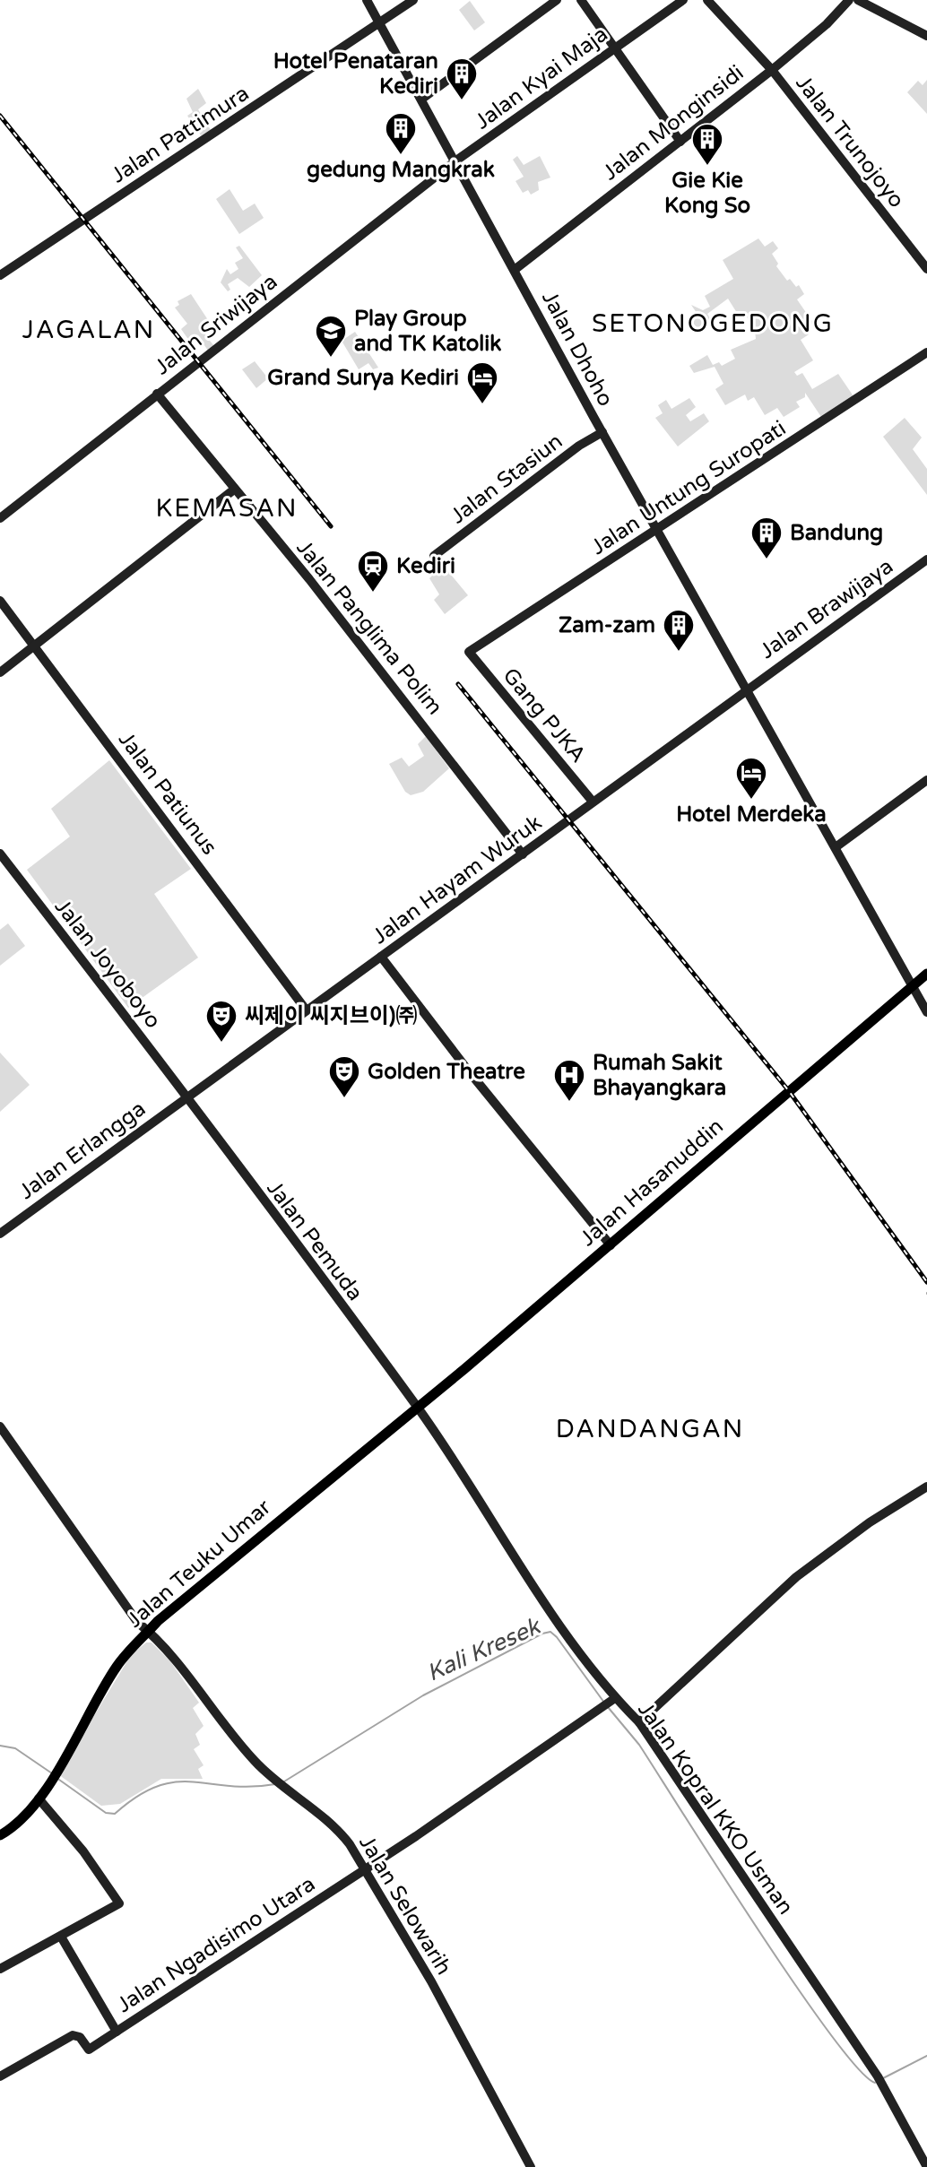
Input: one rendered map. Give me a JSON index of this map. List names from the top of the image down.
{
  "streets": {
    "main road": ["Jalan Hasanuddin", "Jalan Teuku Umar"],
    "street": [
      "Jalan Kyai Maja",
      "Jalan Monginsidi",
      "Jalan Pattimura",
      "Jalan Trunojoyo",
      "Jalan Sriwijaya",
      "Jalan Dhoho",
      "Jalan Stasiun",
      "Jalan Untung Suropati",
      "Jalan Brawijaya",
      "Jalan Panglima Polim",
      "Gang PJKA",
      "Jalan Patiunus",
      "Jalan Hayam Wuruk",
      "Jalan Joyoboyo",
      "Jalan Erlangga",
      "Jalan Pemuda",
      "Jalan Kopral KKO Usman",
      "Jalan Selowarih",
      "Jalan Ngadisimo Utara"
    ]
  },
  "crossings": [
    ["Jalan Kyai Maja", "Jalan Sriwijaya"],
    ["Jalan Kyai Maja", "Jalan Dhoho"],
    ["Jalan Monginsidi", "Jalan Trunojoyo"],
    ["Jalan Monginsidi", "Jalan Dhoho"],
    ["Jalan Pattimura", "Jalan Dhoho"],
    ["Jalan Sriwijaya", "Jalan Dhoho"],
    ["Jalan Sriwijaya", "Jalan Panglima Polim"],
    ["Jalan Dhoho", "Jalan Stasiun"],
    ["Jalan Dhoho", "Jalan Untung Suropati"],
    ["Jalan Dhoho", "Jalan Brawijaya"],
    ["Jalan Dhoho", "Jalan Hayam Wuruk"],
    ["Jalan Dhoho", "Jalan Hasanuddin"],
    ["Jalan Untung Suropati", "Gang PJKA"],
    ["Jalan Brawijaya", "Jalan Hayam Wuruk"],
    ["Jalan Panglima Polim", "Jalan Hayam Wuruk"],
    ["Gang PJKA", "Jalan Hayam Wuruk"],
    ["Jalan Patiunus", "Jalan Hayam Wuruk"],
    ["Jalan Hayam Wuruk", "Jalan Joyoboyo"],
    ["Jalan Hayam Wuruk", "Jalan Erlangga"],
    ["Jalan Hayam Wuruk", "Jalan Pemuda"],
    ["Jalan Joyoboyo", "Jalan Erlangga"],
    ["Jalan Joyoboyo", "Jalan Pemuda"],
    ["Jalan Erlangga", "Jalan Pemuda"],
    ["Jalan Hasanuddin", "Jalan Pemuda"],
    ["Jalan Hasanuddin", "Jalan Teuku Umar"],
    ["Jalan Hasanuddin", "Jalan Kopral KKO Usman"],
    ["Jalan Pemuda", "Jalan Teuku Umar"],
    ["Jalan Pemuda", "Jalan Kopral KKO Usman"],
    ["Jalan Teuku Umar", "Jalan Kopral KKO Usman"],
    ["Jalan Teuku Umar", "Jalan Selowarih"],
    ["Jalan Kopral KKO Usman", "Jalan Ngadisimo Utara"],
    ["Jalan Selowarih", "Jalan Ngadisimo Utara"]
  ],
  "districts": [
    "SETONOGEDONG",
    "JAGALAN",
    "KEMASAN",
    "DANDANGAN"
  ],
  "water": ["Kali Kresek"],
  "places": {
    "building": [
      "Hotel Penataran Kediri",
      "gedung Mangkrak",
      "Gie Kie Kong So",
      "Bandung",
      "Zam-zam"
    ],
    "school or university": ["Play Group and TK Katolik"],
    "hotel": ["Grand Surya Kediri", "Hotel Merdeka"],
    "station": ["Kediri"],
    "theatre": ["씨제이 씨지브이)㈜", "Golden Theatre"],
    "hospital": ["Rumah Sakit Bhayangkara"]
  }
}
